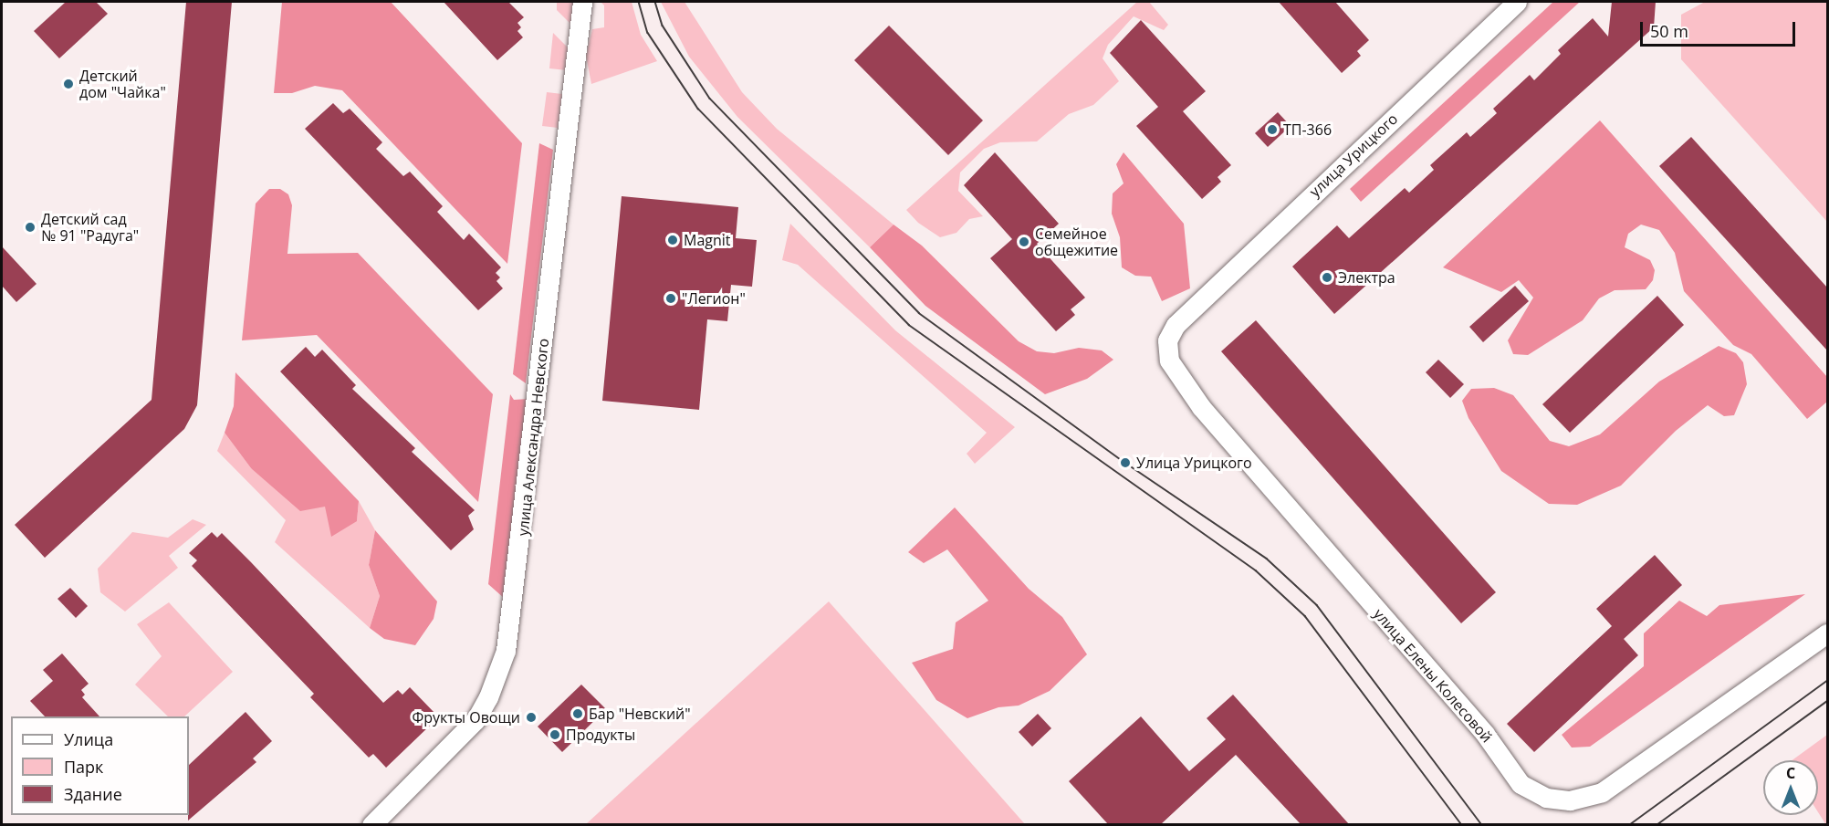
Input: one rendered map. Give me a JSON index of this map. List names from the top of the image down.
{
  "streets": {
    "street": ["улица Урицкого", "улица Александра Невского", "улица Елены Колесовой"]
  },
  "crossings": [
    ["улица Урицкого", "улица Елены Колесовой"]
  ],
  "places": [
    "Детский дом \"Чайка\"",
    "ТП-366",
    "Детский сад № 91 \"Радуга\"",
    "Magnit",
    "Семейное общежитие",
    "Электра",
    "\"Легион\"",
    "Улица Урицкого",
    "Бар \"Невский\"",
    "Фрукты Овощи",
    "Продукты"
  ],
  "legend": ["Улица", "Парк", "Здание"],
  "scale_bar": "50 m",
  "north": "top"
}
